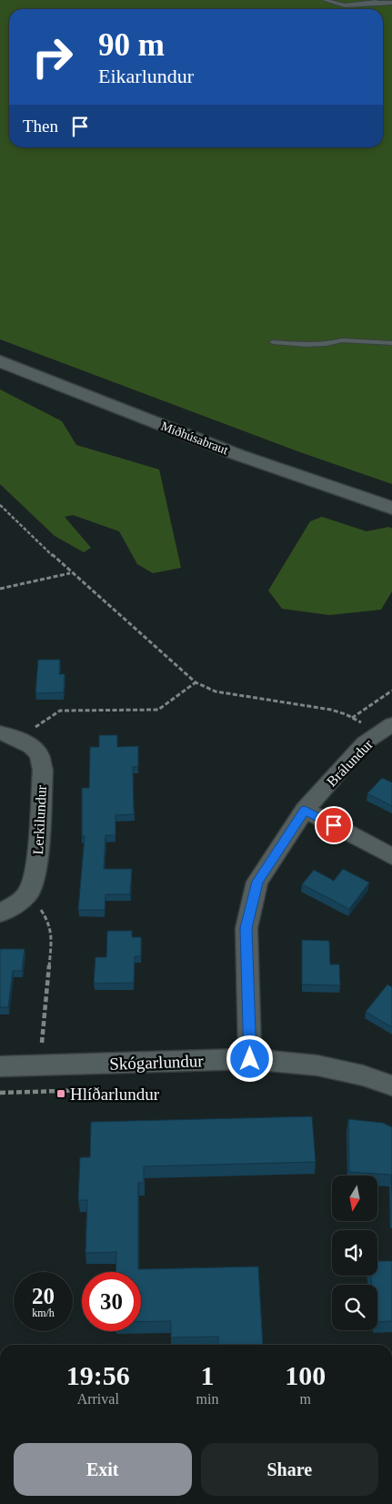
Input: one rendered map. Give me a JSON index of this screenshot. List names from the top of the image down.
{
  "streets": {
    "street": [
      "Miðhúsabraut",
      "Brálundur",
      "Lerkilundur",
      "Skógarlundur"
    ]
  },
  "crossings": [
    ["Brálundur", "Skógarlundur"]
  ],
  "places": {
    "transit": ["Hlíðarlundur"]
  },
  "north": "bottom",
  "page": {
    "turn": ["90 m", "Eikarlundur"],
    "then": "Then",
    "speed": "20 km/h",
    "limit": "30",
    "eta": [
      "19:56",
      "Arrival",
      "1",
      "min",
      "100",
      "m"
    ],
    "buttons": ["Exit", "Share"]
  }
}
